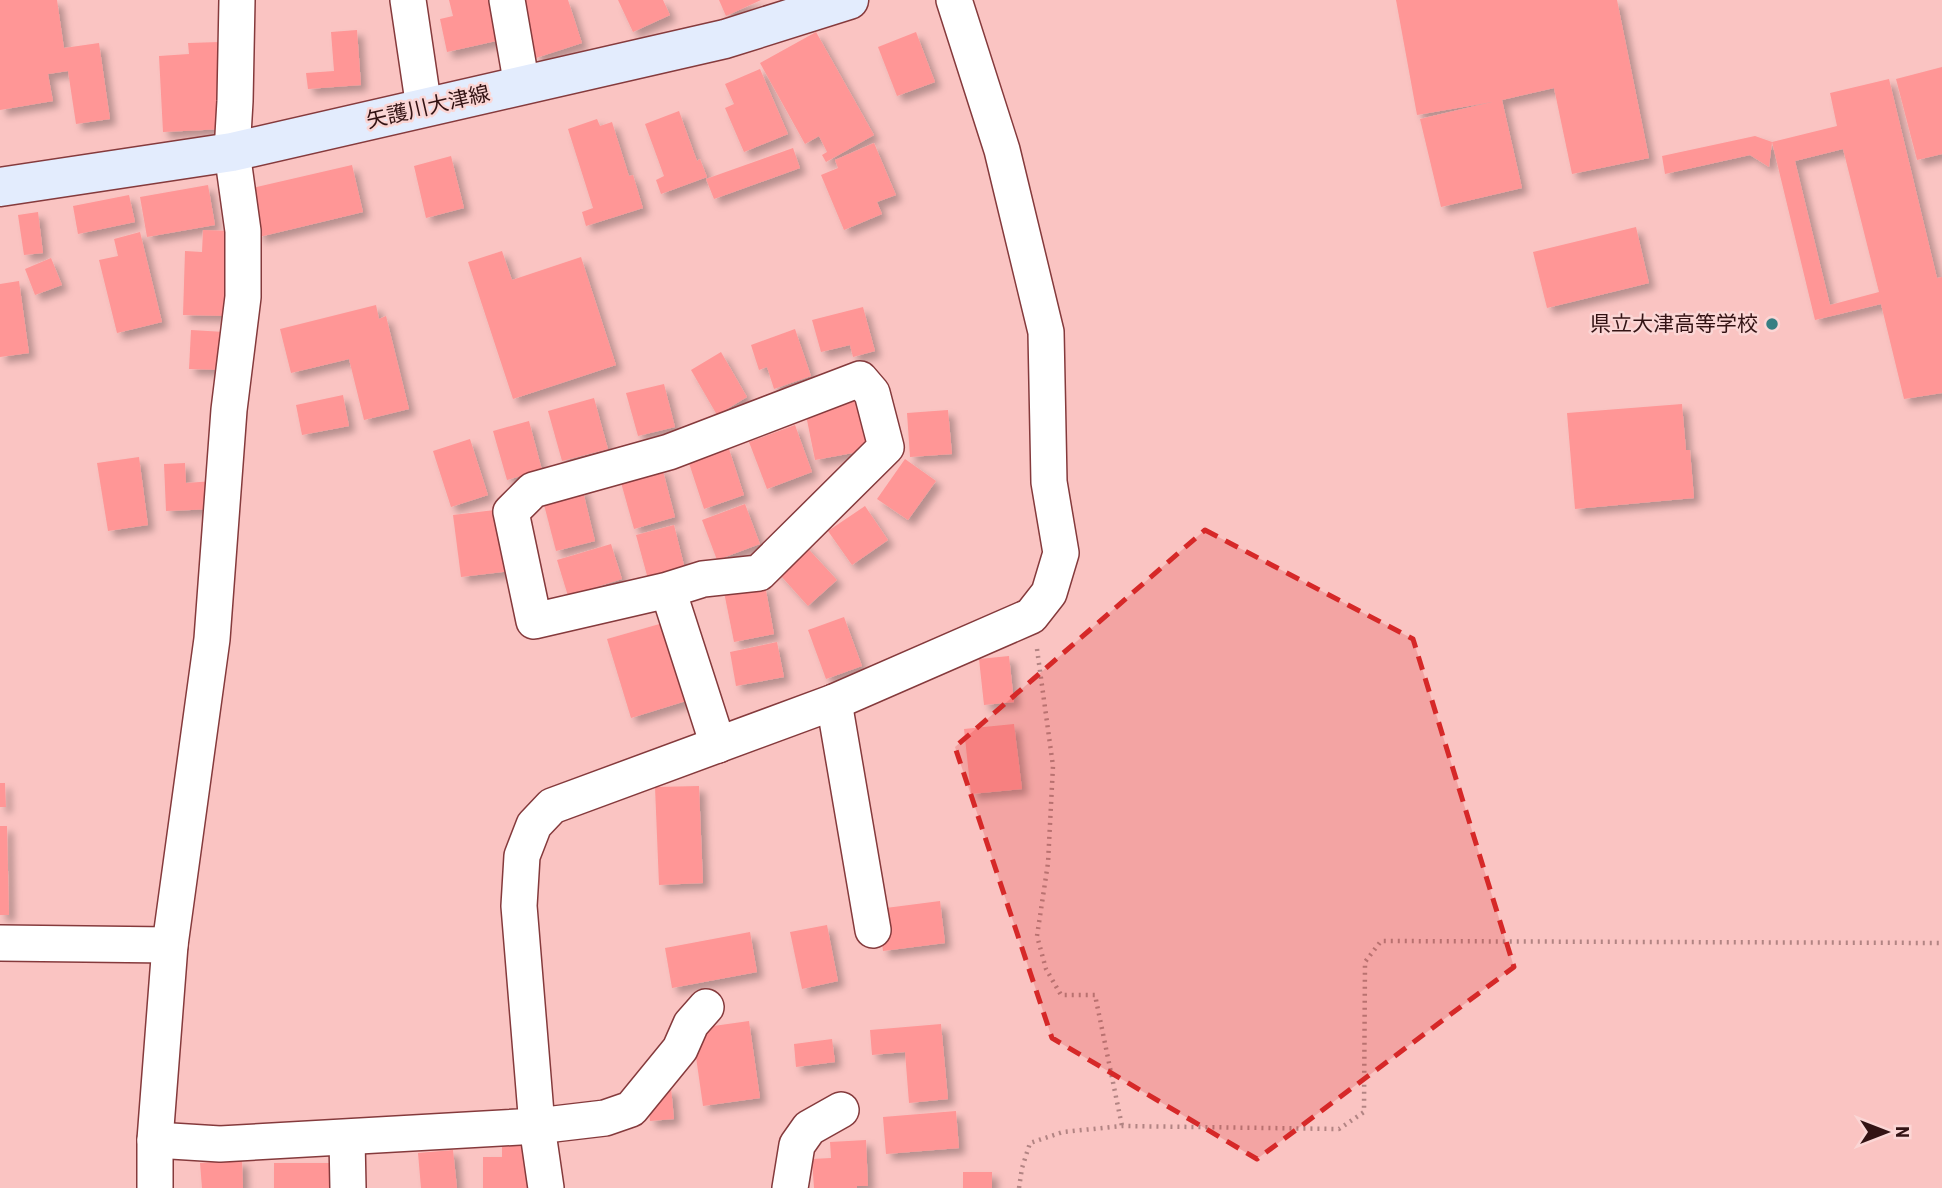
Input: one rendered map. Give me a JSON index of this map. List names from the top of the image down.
{
  "streets": {
    "main road": ["矢護川大津線"]
  },
  "places": ["県立大津高等学校"],
  "north": "right"
}
